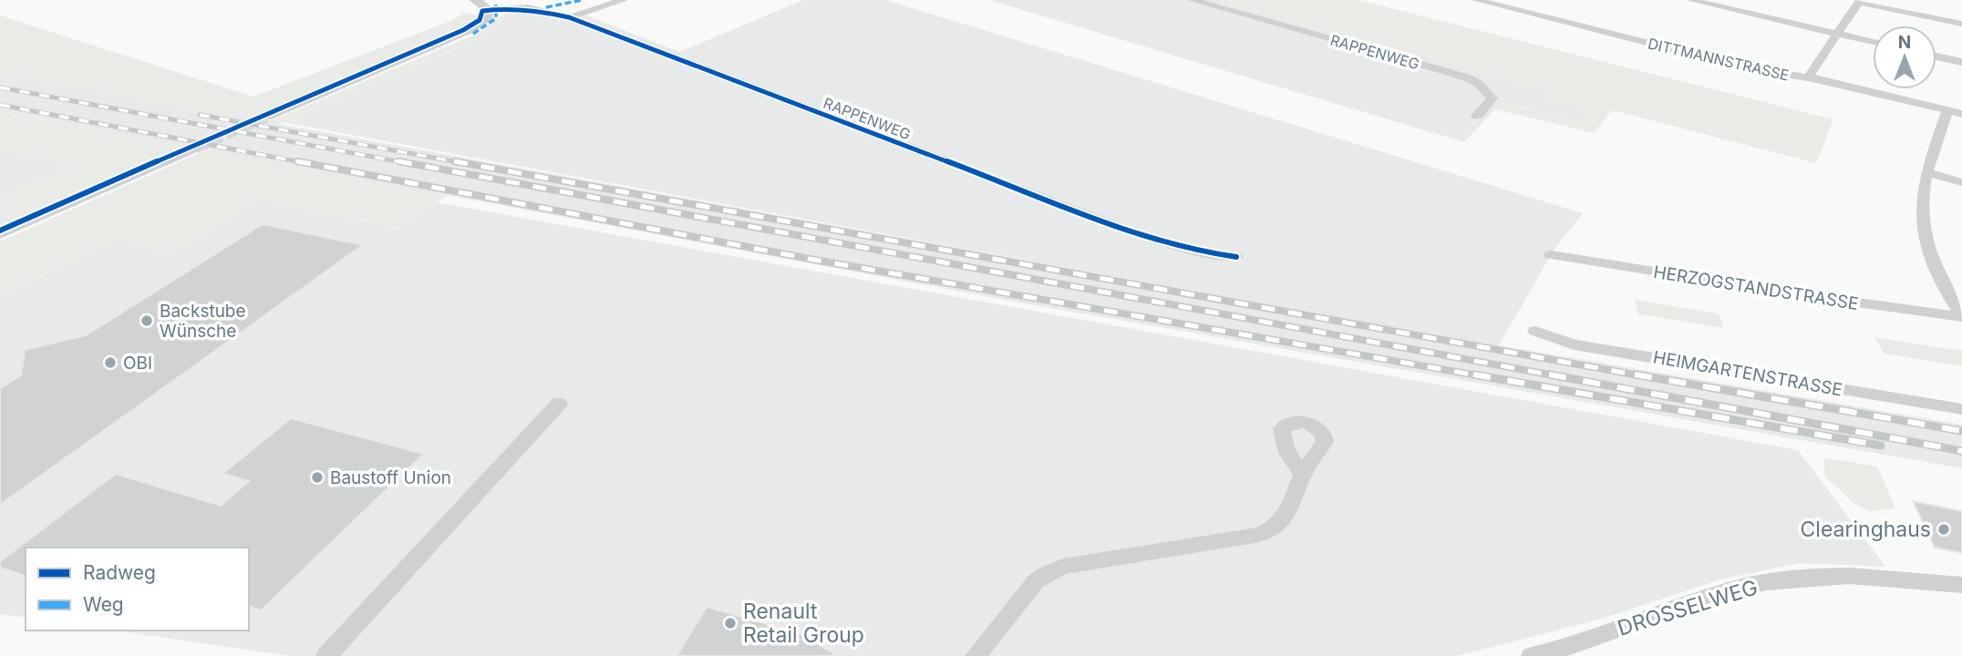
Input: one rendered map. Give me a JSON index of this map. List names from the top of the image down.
{
  "streets": {
    "street": [
      "RAPPENWEG",
      "DITTMANNSTRASSE",
      "HERZOGSTANDSTRASSE",
      "HEIMGARTENSTRASSE",
      "DROSSELWEG"
    ]
  },
  "places": [
    "Backstube Wünsche",
    "OBI",
    "Baustoff Union",
    "Clearinghaus",
    "Renault Retail Group"
  ],
  "legend": ["Radweg", "Weg"],
  "north": "top"
}
